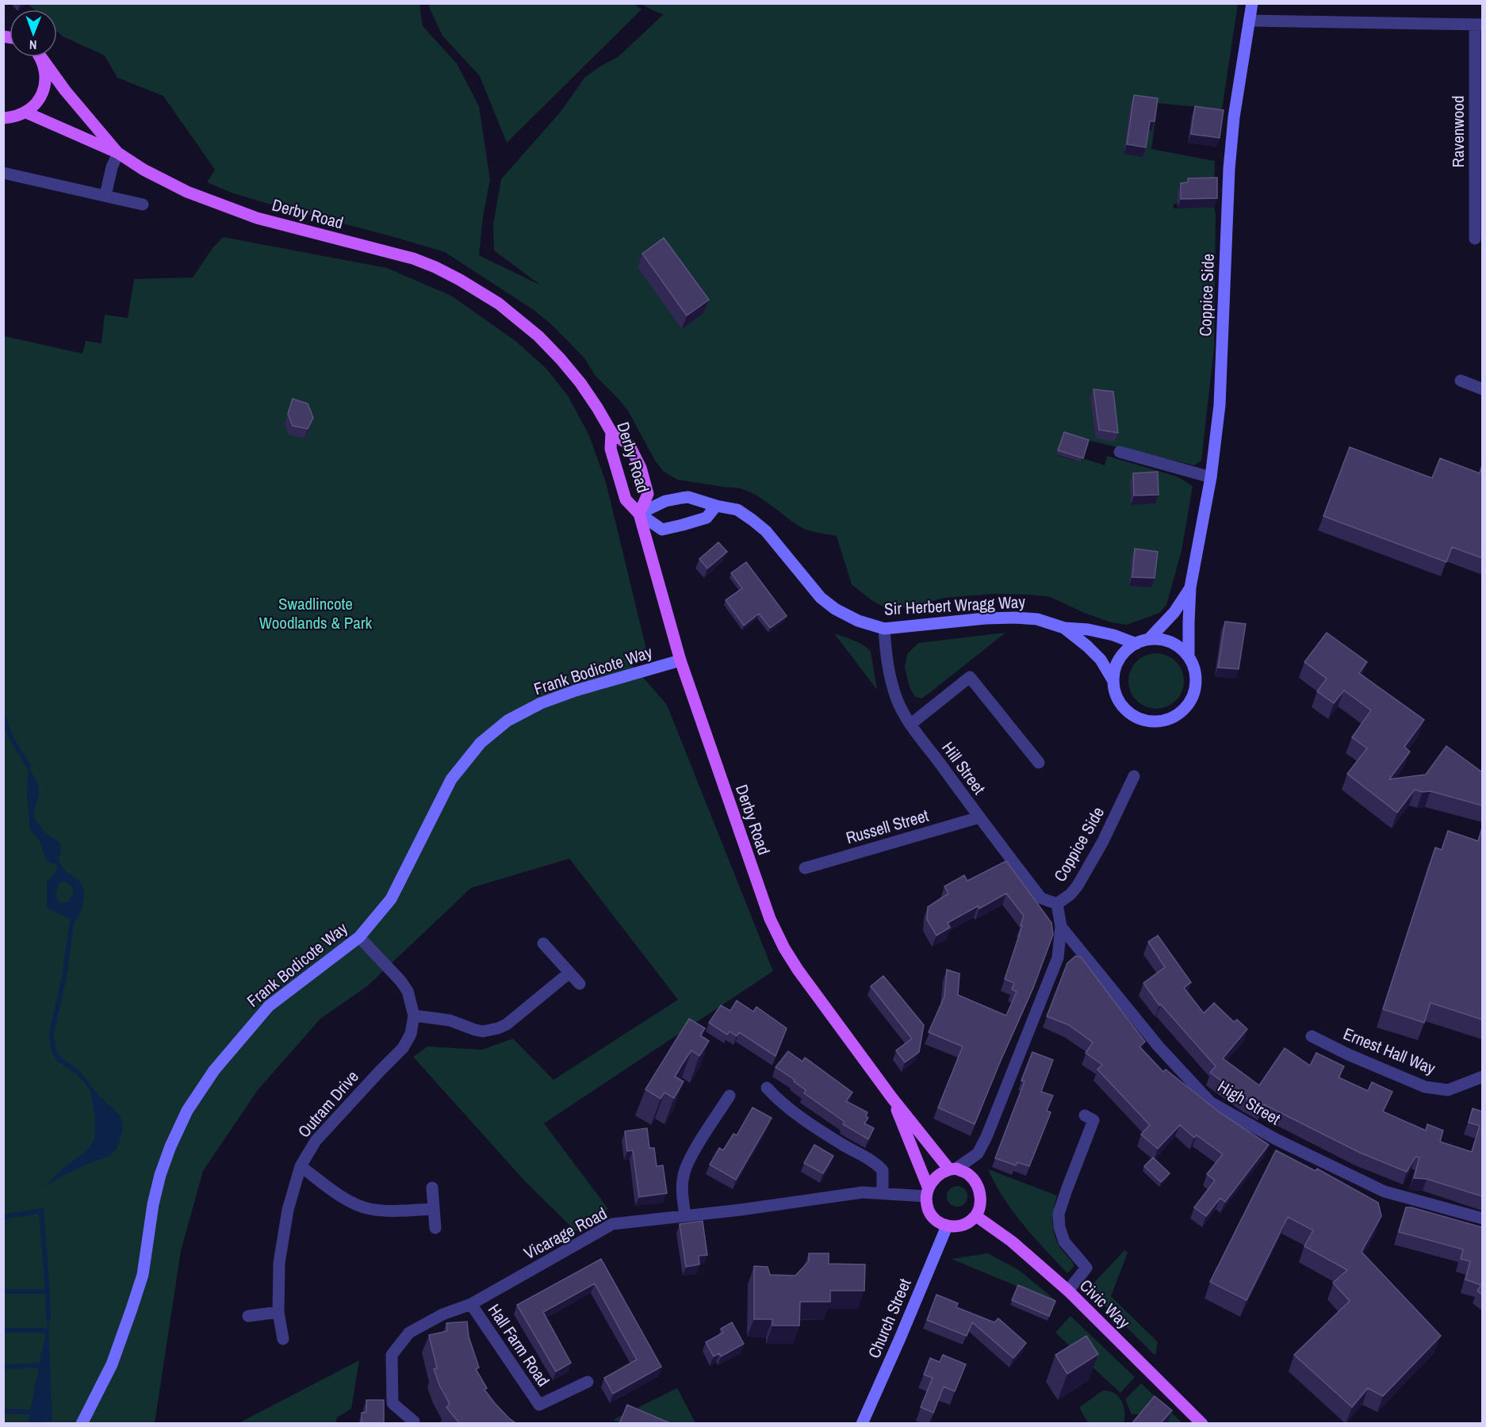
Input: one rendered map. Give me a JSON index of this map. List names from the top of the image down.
{
  "streets": {
    "main road": ["Derby Road", "Civic Way"],
    "street": [
      "Ravenwood",
      "Coppice Side",
      "Sir Herbert Wragg Way",
      "Frank Bodicote Way",
      "Hill Street",
      "Russell Street",
      "Ernest Hall Way",
      "High Street",
      "Outram Drive",
      "Vicarage Road",
      "Church Street",
      "Hall Farm Road"
    ]
  },
  "crossings": [
    ["Derby Road", "Sir Herbert Wragg Way"],
    ["Derby Road", "Frank Bodicote Way"],
    ["Derby Road", "Vicarage Road"],
    ["Derby Road", "Civic Way"],
    ["Derby Road", "Church Street"],
    ["Coppice Side", "Sir Herbert Wragg Way"],
    ["Coppice Side", "Hill Street"],
    ["Coppice Side", "High Street"],
    ["Sir Herbert Wragg Way", "Hill Street"],
    ["Hill Street", "Russell Street"],
    ["Vicarage Road", "Civic Way"],
    ["Vicarage Road", "Church Street"],
    ["Vicarage Road", "Hall Farm Road"],
    ["Civic Way", "Church Street"]
  ],
  "parks": ["Swadlincote Woodlands & Park"],
  "north": "bottom"
}
